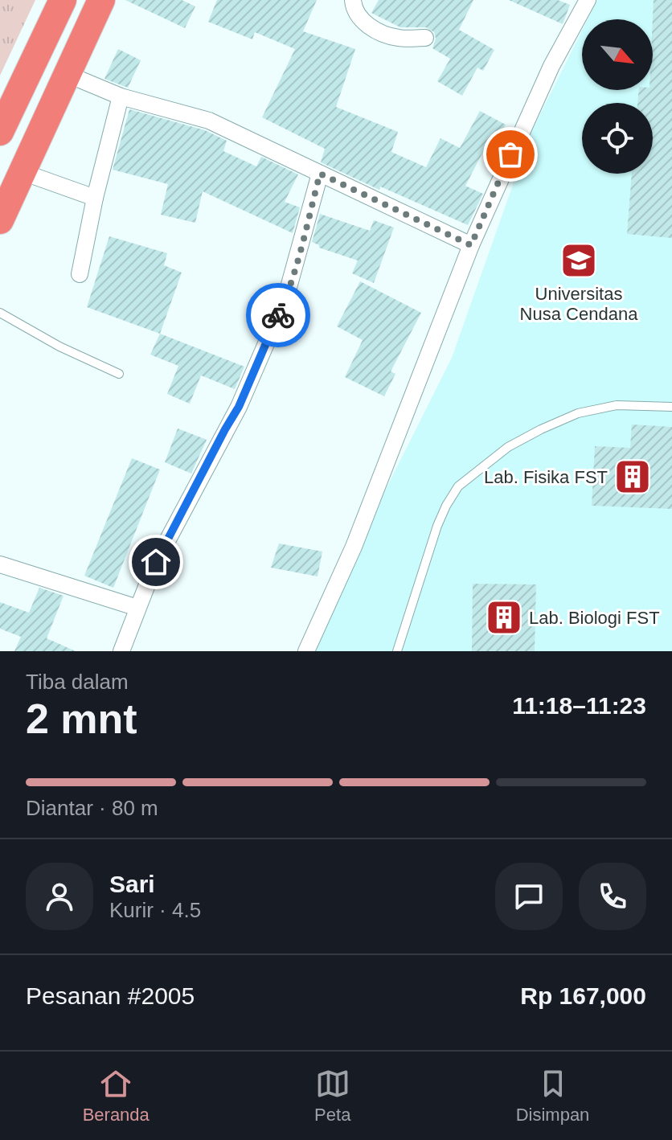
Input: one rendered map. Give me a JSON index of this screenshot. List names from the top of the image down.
{
  "places": {
    "school or university": ["Universitas Nusa Cendana"],
    "building": ["Lab. Fisika FST", "Lab. Biologi FST"]
  },
  "north": "bottom right",
  "page": {
    "heading": ["2 mnt", "Tiba dalam", "11:18–11:23"],
    "panel": [
      "Sari",
      "Kurir · 4.5",
      "Pesanan #2005",
      "Rp 167,000"
    ],
    "bar": "Diantar · 80 m",
    "tabs": ["Beranda", "Peta", "Disimpan"]
  }
}
